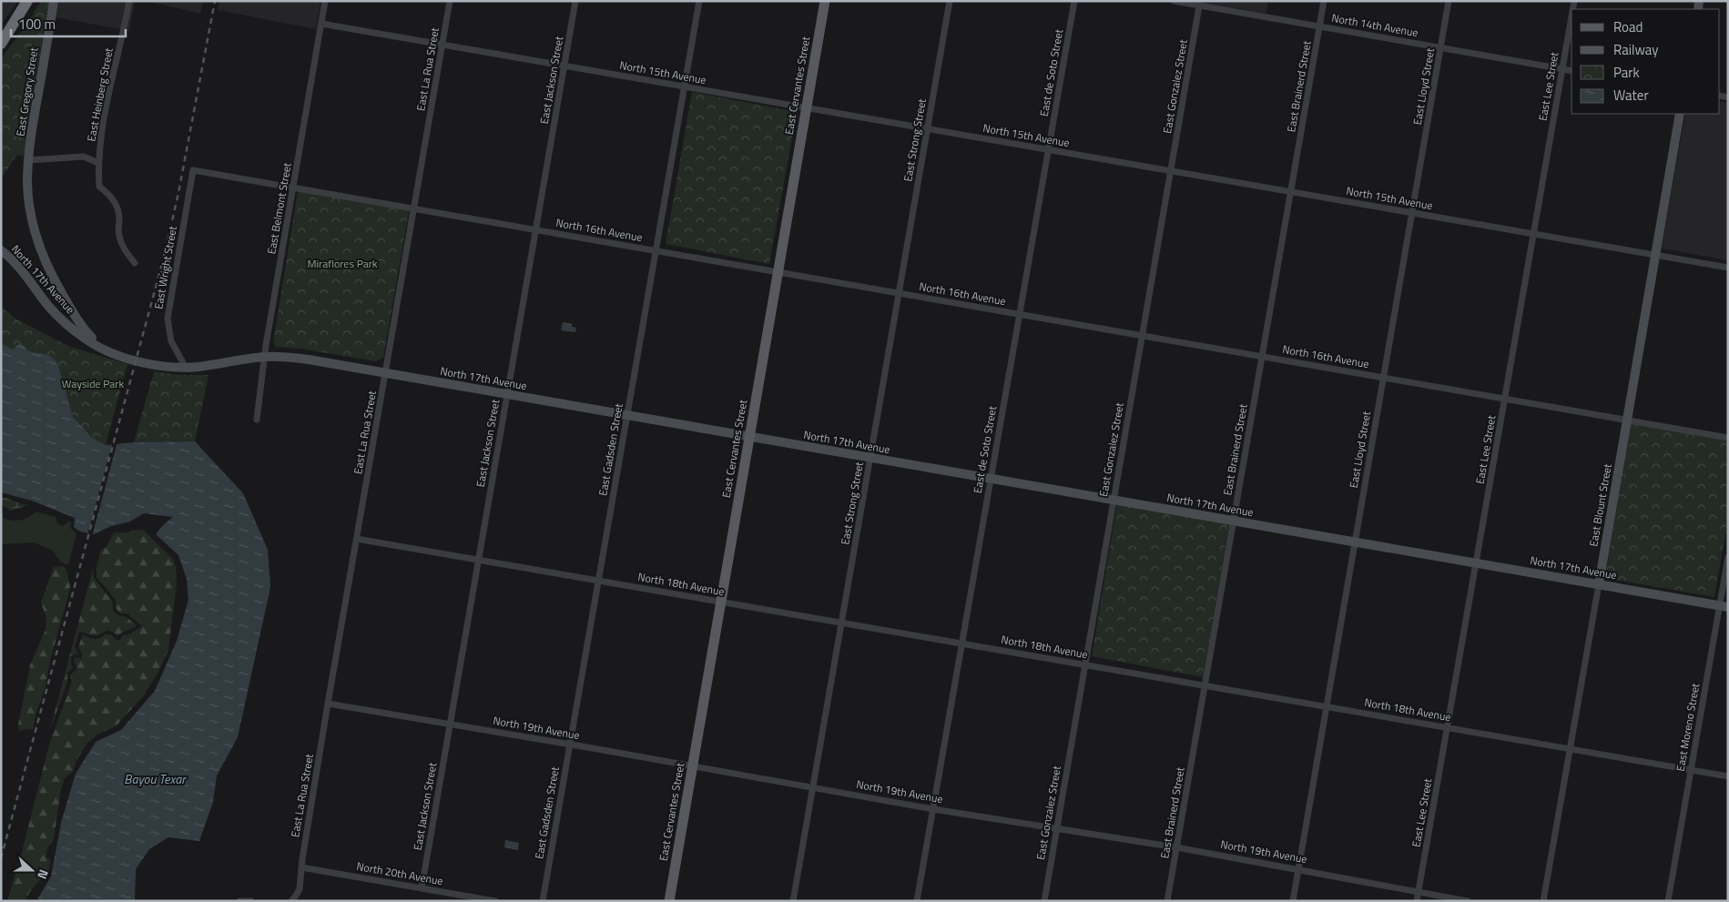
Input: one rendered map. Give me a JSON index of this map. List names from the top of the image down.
{
  "streets": {
    "main road": ["East Cervantes Street"],
    "street": [
      "North 14th Avenue",
      "East La Rua Street",
      "North 15th Avenue",
      "East de Soto Street",
      "East Jackson Street",
      "East Gonzalez Street",
      "East Brainerd Street",
      "East Lloyd Street",
      "East Lee Street",
      "East Gregory Street",
      "East Heinberg Street",
      "East Strong Street",
      "East Belmont Street",
      "North 16th Avenue",
      "East Wright Street",
      "North 17th Avenue",
      "East Gadsden Street",
      "East Blount Street",
      "North 18th Avenue",
      "East Moreno Street",
      "North 19th Avenue",
      "North 20th Avenue"
    ]
  },
  "crossings": [
    ["North 14th Avenue", "East Gonzalez Street"],
    ["North 14th Avenue", "East Brainerd Street"],
    ["North 14th Avenue", "East Lloyd Street"],
    ["North 14th Avenue", "East Lee Street"],
    ["East La Rua Street", "North 15th Avenue"],
    ["East La Rua Street", "North 16th Avenue"],
    ["East La Rua Street", "North 17th Avenue"],
    ["East La Rua Street", "North 18th Avenue"],
    ["East La Rua Street", "North 19th Avenue"],
    ["East La Rua Street", "North 20th Avenue"],
    ["North 15th Avenue", "East de Soto Street"],
    ["North 15th Avenue", "East Jackson Street"],
    ["North 15th Avenue", "East Cervantes Street"],
    ["North 15th Avenue", "East Gonzalez Street"],
    ["North 15th Avenue", "East Brainerd Street"],
    ["North 15th Avenue", "East Lloyd Street"],
    ["North 15th Avenue", "East Lee Street"],
    ["North 15th Avenue", "East Strong Street"],
    ["North 15th Avenue", "East Belmont Street"],
    ["North 15th Avenue", "East Gadsden Street"],
    ["North 15th Avenue", "East Blount Street"],
    ["East de Soto Street", "North 16th Avenue"],
    ["East de Soto Street", "North 17th Avenue"],
    ["East de Soto Street", "North 18th Avenue"],
    ["East de Soto Street", "North 19th Avenue"],
    ["East Jackson Street", "North 16th Avenue"],
    ["East Jackson Street", "North 17th Avenue"],
    ["East Jackson Street", "North 18th Avenue"],
    ["East Jackson Street", "North 19th Avenue"],
    ["East Jackson Street", "North 20th Avenue"],
    ["East Cervantes Street", "North 16th Avenue"],
    ["East Cervantes Street", "North 17th Avenue"],
    ["East Cervantes Street", "North 18th Avenue"],
    ["East Cervantes Street", "North 19th Avenue"],
    ["East Gonzalez Street", "North 16th Avenue"],
    ["East Gonzalez Street", "North 17th Avenue"],
    ["East Gonzalez Street", "North 18th Avenue"],
    ["East Gonzalez Street", "North 19th Avenue"],
    ["East Brainerd Street", "North 16th Avenue"],
    ["East Brainerd Street", "North 17th Avenue"],
    ["East Brainerd Street", "North 18th Avenue"],
    ["East Brainerd Street", "North 19th Avenue"],
    ["East Lloyd Street", "North 16th Avenue"],
    ["East Lloyd Street", "North 17th Avenue"],
    ["East Lloyd Street", "North 18th Avenue"],
    ["East Lloyd Street", "North 19th Avenue"],
    ["East Lee Street", "North 16th Avenue"],
    ["East Lee Street", "North 17th Avenue"],
    ["East Lee Street", "North 18th Avenue"],
    ["East Lee Street", "North 19th Avenue"],
    ["East Gregory Street", "North 17th Avenue"],
    ["East Strong Street", "North 16th Avenue"],
    ["East Strong Street", "North 17th Avenue"],
    ["East Strong Street", "North 18th Avenue"],
    ["East Strong Street", "North 19th Avenue"],
    ["East Belmont Street", "North 16th Avenue"],
    ["East Belmont Street", "North 17th Avenue"],
    ["North 16th Avenue", "East Wright Street"],
    ["North 16th Avenue", "East Gadsden Street"],
    ["North 16th Avenue", "East Blount Street"],
    ["East Wright Street", "North 17th Avenue"],
    ["North 17th Avenue", "East Gadsden Street"],
    ["North 17th Avenue", "East Blount Street"],
    ["North 17th Avenue", "East Moreno Street"],
    ["East Gadsden Street", "North 18th Avenue"],
    ["East Gadsden Street", "North 19th Avenue"],
    ["East Blount Street", "North 18th Avenue"],
    ["North 18th Avenue", "East Moreno Street"]
  ],
  "water": ["Bayou Texar"],
  "parks": ["Miraflores Park", "Wayside Park"],
  "legend": [
    "Road",
    "Railway",
    "Park",
    "Water"
  ],
  "scale_bar": "100 m",
  "north": "right"
}
